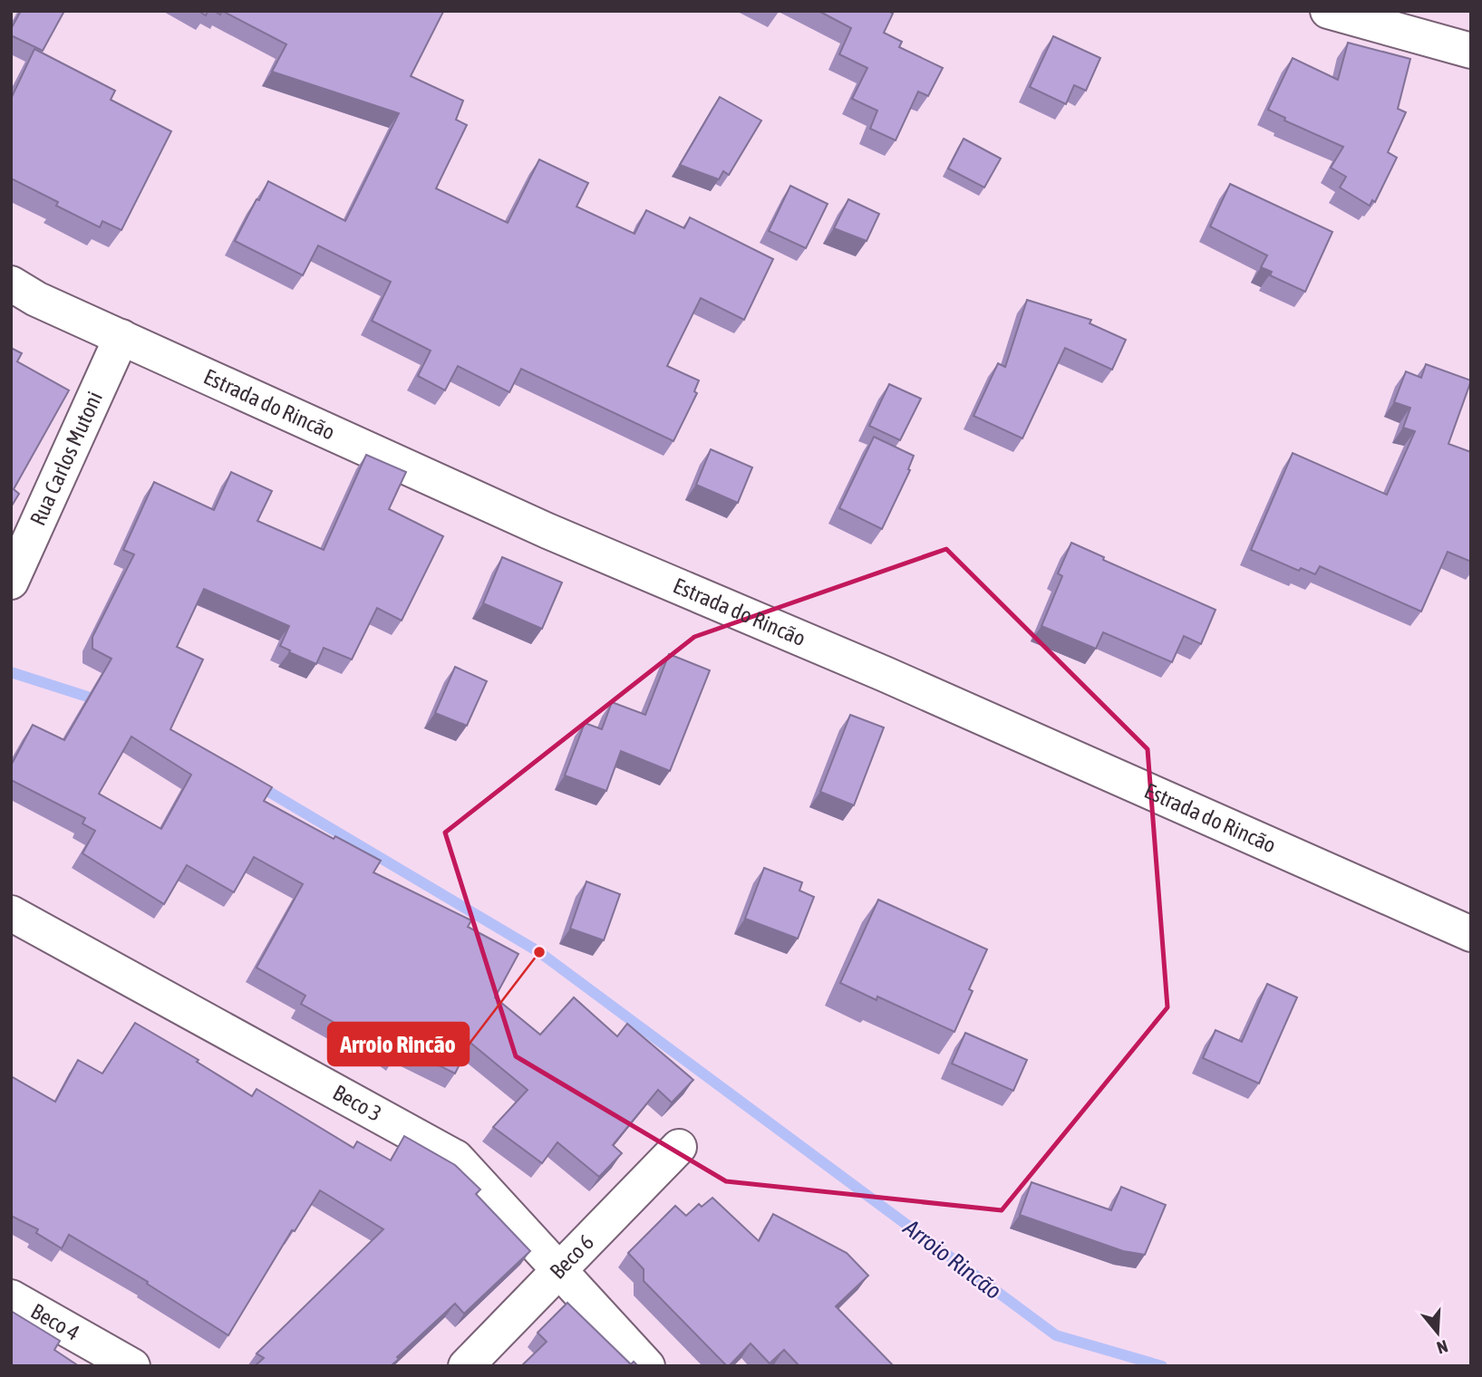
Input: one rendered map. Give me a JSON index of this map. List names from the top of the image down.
{
  "streets": {
    "street": [
      "Estrada do Rincão",
      "Rua Carlos Mutoni",
      "Beco 3",
      "Beco 6",
      "Beco 4"
    ]
  },
  "crossings": [
    ["Estrada do Rincão", "Rua Carlos Mutoni"],
    ["Beco 3", "Beco 6"]
  ],
  "water": ["Arroio Rincão"],
  "places": ["Arroio Rincão"],
  "north": "bottom"
}
